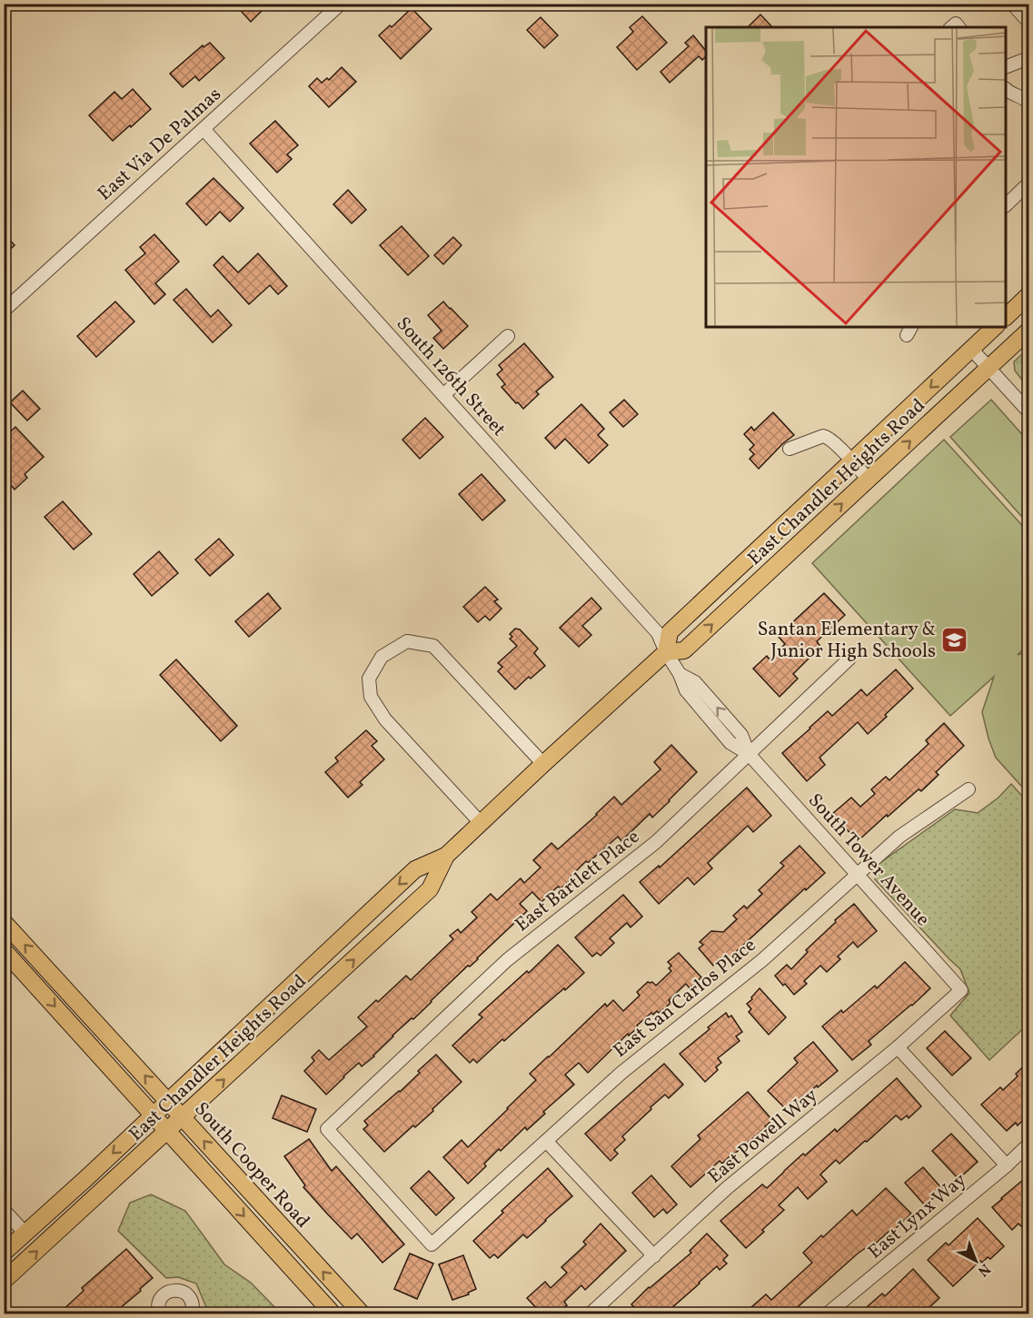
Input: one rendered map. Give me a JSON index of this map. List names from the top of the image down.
{
  "streets": {
    "main road": ["East Chandler Heights Road", "South Cooper Road"],
    "street": [
      "East Via De Palmas",
      "South 126th Street",
      "South Tower Avenue",
      "East Bartlett Place",
      "East San Carlos Place",
      "East Powell Way",
      "East Lynx Way"
    ]
  },
  "crossings": [
    ["East Via De Palmas", "South 126th Street"],
    ["South 126th Street", "East Chandler Heights Road"],
    ["South 126th Street", "South Tower Avenue"],
    ["East Chandler Heights Road", "South Tower Avenue"],
    ["East Chandler Heights Road", "South Cooper Road"],
    ["South Tower Avenue", "East Bartlett Place"],
    ["South Tower Avenue", "East San Carlos Place"],
    ["South Tower Avenue", "East Powell Way"],
    ["East Bartlett Place", "East San Carlos Place"]
  ],
  "places": {
    "school or university": ["Santan Elementary & Junior High Schools"]
  },
  "north": "bottom right"
}
